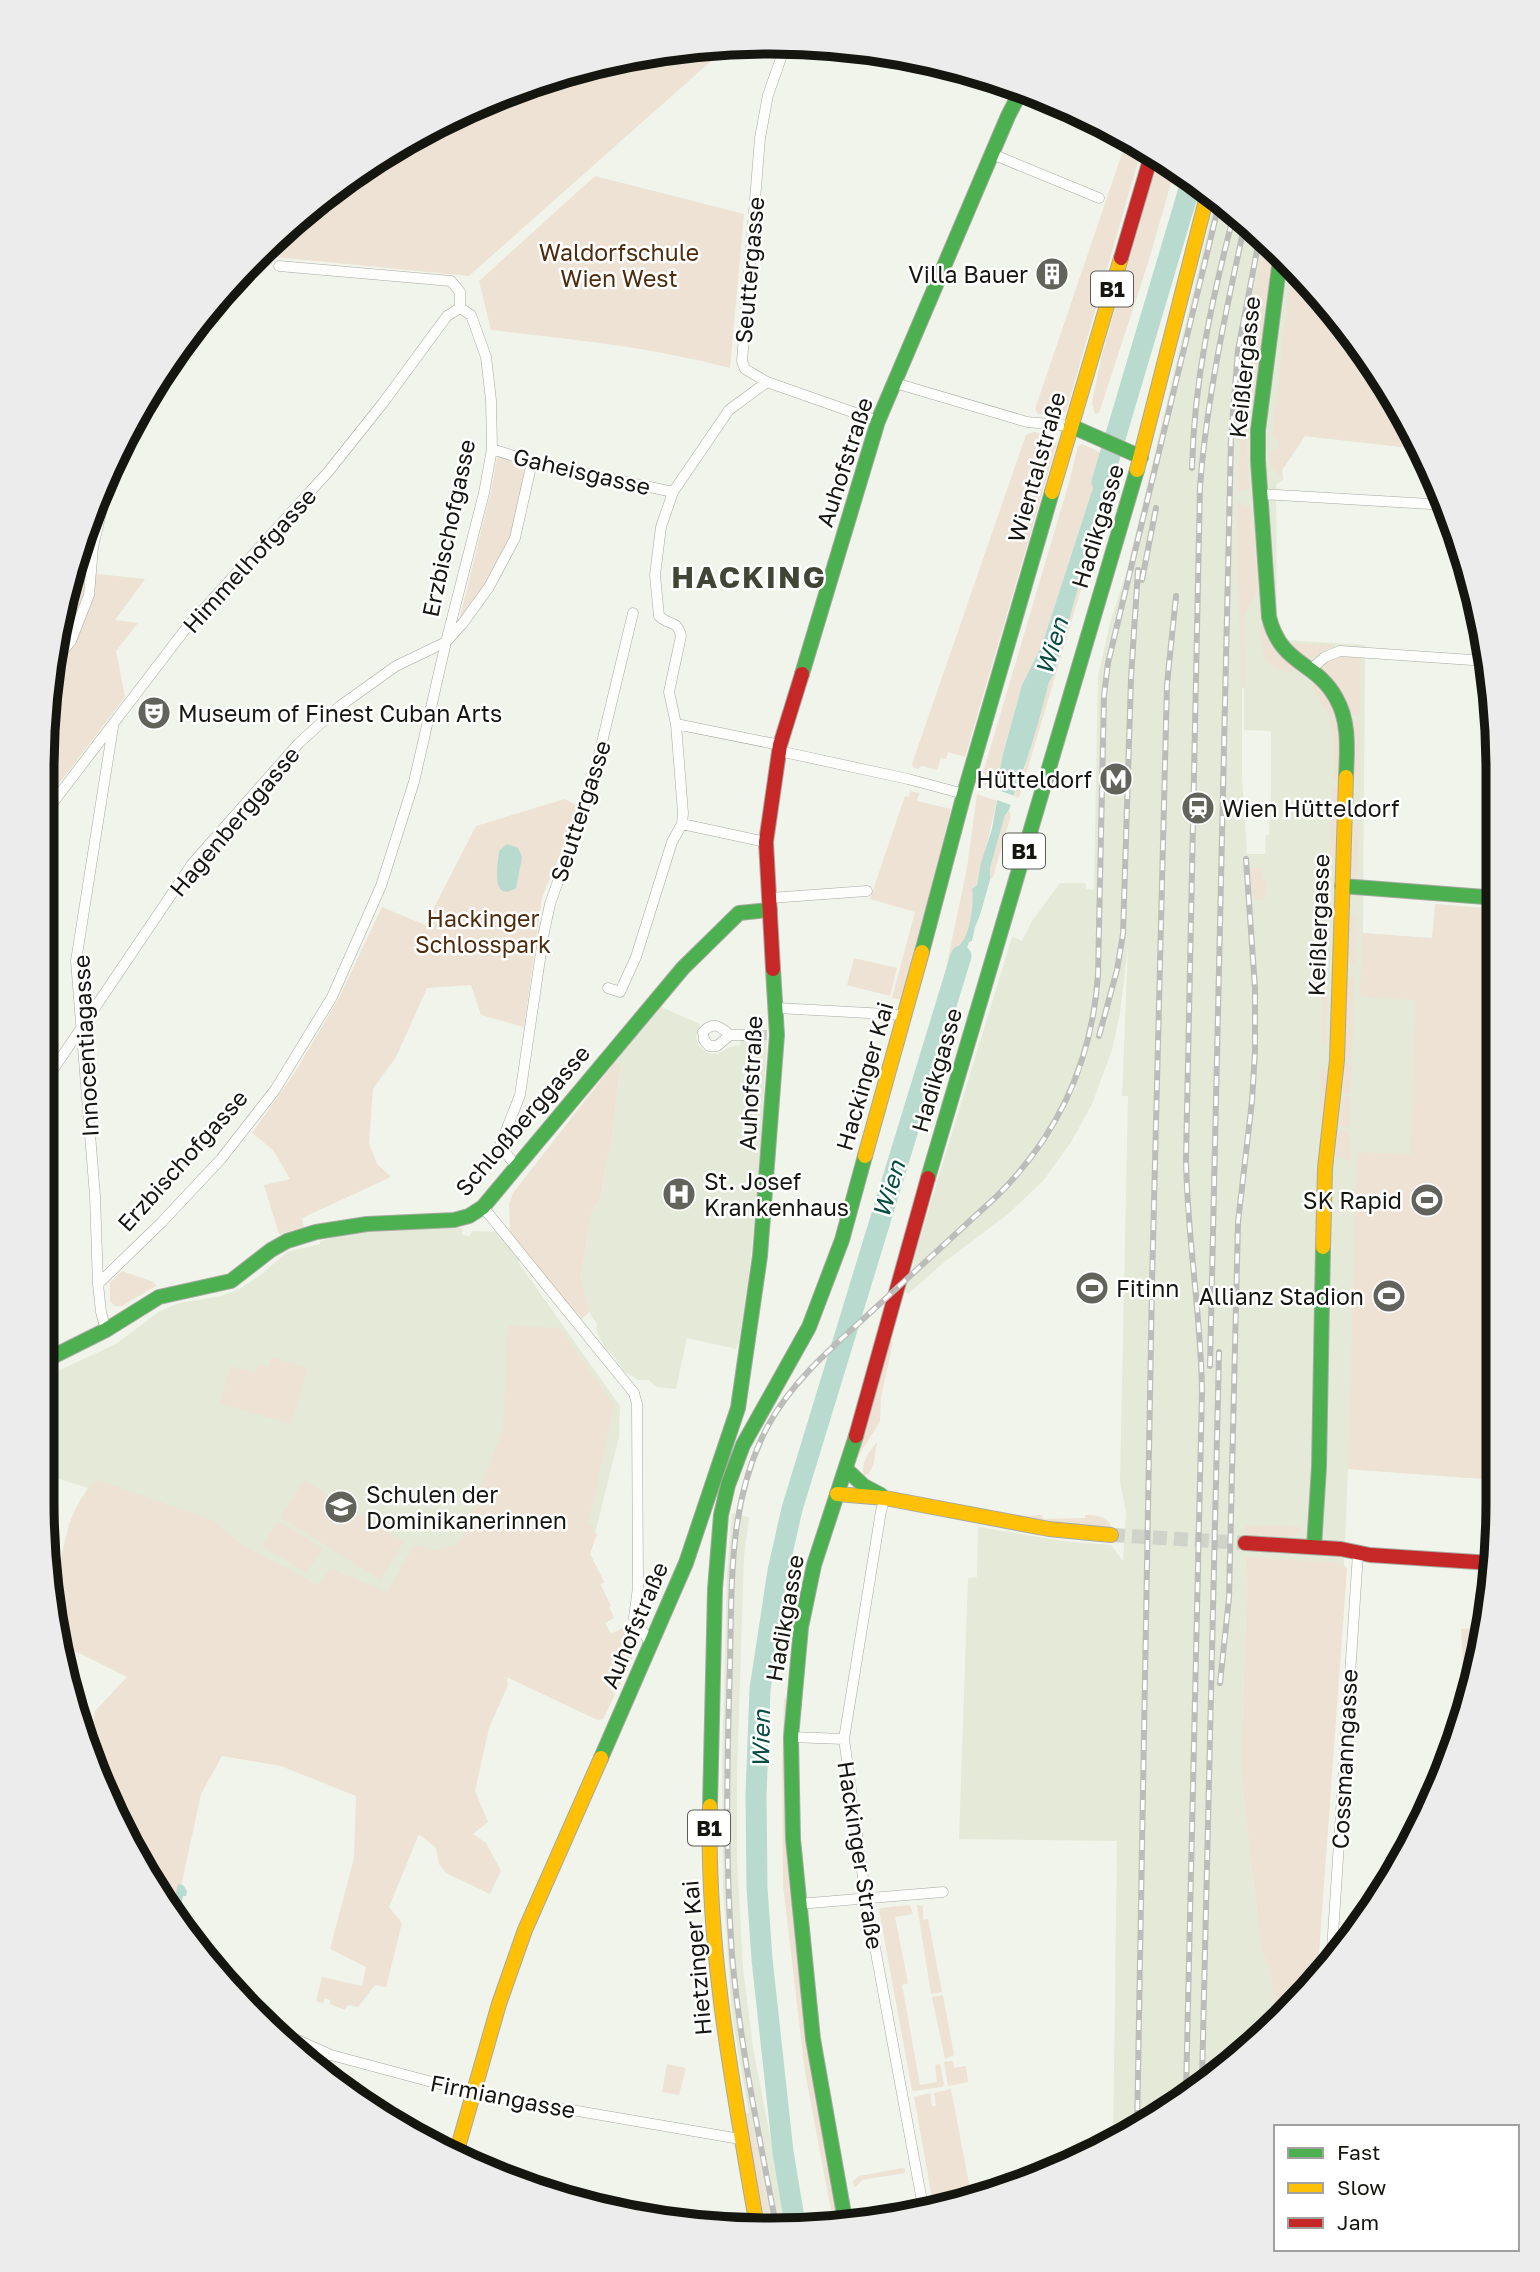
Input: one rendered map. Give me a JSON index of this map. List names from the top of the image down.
{
  "streets": {
    "street": [
      "Seuttergasse",
      "B1",
      "Keißlergasse",
      "Auhofstraße",
      "Wientalstraße",
      "Gaheisgasse",
      "Hadikgasse",
      "Erzbischofgasse",
      "Himmelhofgasse",
      "Hagenberggasse",
      "Innocentiagasse",
      "Hackinger Kai",
      "Schloßberggasse",
      "Cossmanngasse",
      "Hackinger Straße",
      "Hietzinger Kai",
      "Firmiangasse"
    ]
  },
  "crossings": [
    ["Seuttergasse", "Schloßberggasse"],
    ["Auhofstraße", "Schloßberggasse"],
    ["Auhofstraße", "Firmiangasse"],
    ["Wientalstraße", "Hackinger Kai"],
    ["Gaheisgasse", "Erzbischofgasse"],
    ["Erzbischofgasse", "Himmelhofgasse"],
    ["Erzbischofgasse", "Hagenberggasse"],
    ["Erzbischofgasse", "Innocentiagasse"],
    ["Himmelhofgasse", "Innocentiagasse"],
    ["Hagenberggasse", "Innocentiagasse"],
    ["Hackinger Kai", "Hietzinger Kai"],
    ["Hietzinger Kai", "Firmiangasse"]
  ],
  "districts": ["HACKING"],
  "water": ["Wien"],
  "parks": ["Waldorfschule Wien West", "Hackinger Schlosspark"],
  "places": {
    "building": ["Villa Bauer"],
    "theatre": ["Museum of Finest Cuban Arts"],
    "metro station": ["Hütteldorf"],
    "station": ["Wien Hütteldorf"],
    "hospital": ["St. Josef Krankenhaus"],
    "sports": ["SK Rapid", "Fitinn", "Allianz Stadion"],
    "school or university": ["Schulen der Dominikanerinnen"]
  },
  "legend": ["Fast", "Slow", "Jam"]
}
